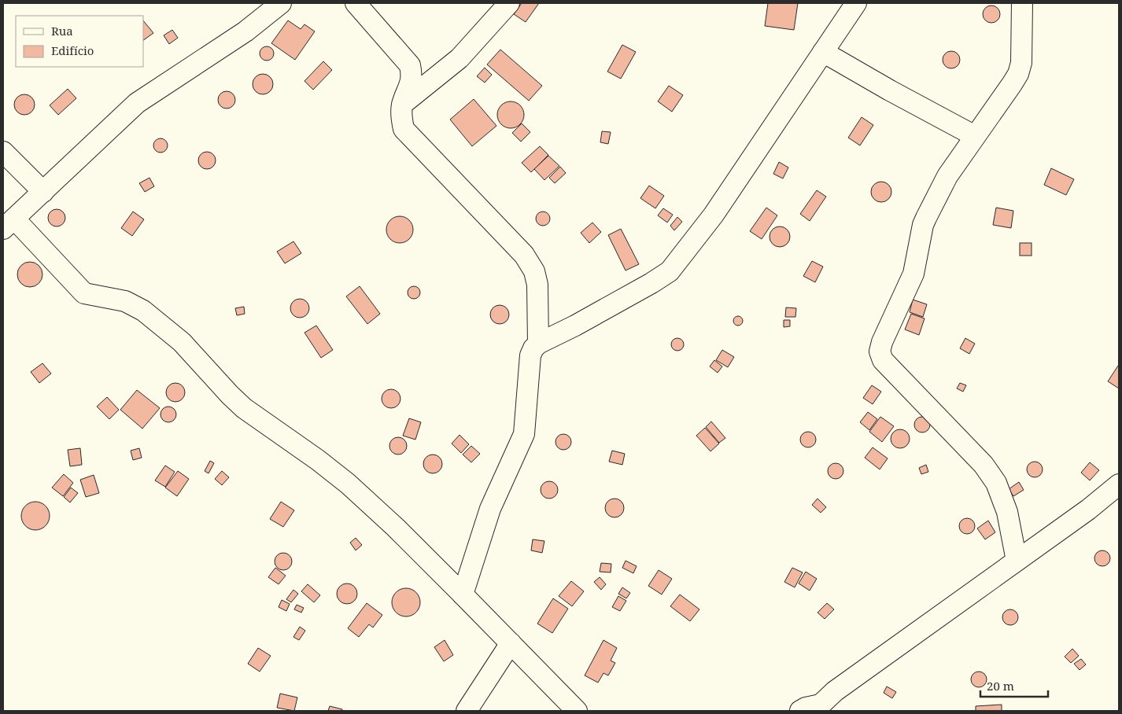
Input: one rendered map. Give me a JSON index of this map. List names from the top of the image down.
{
  "legend": ["Rua", "Edifício"],
  "scale_bar": "20 m"
}
